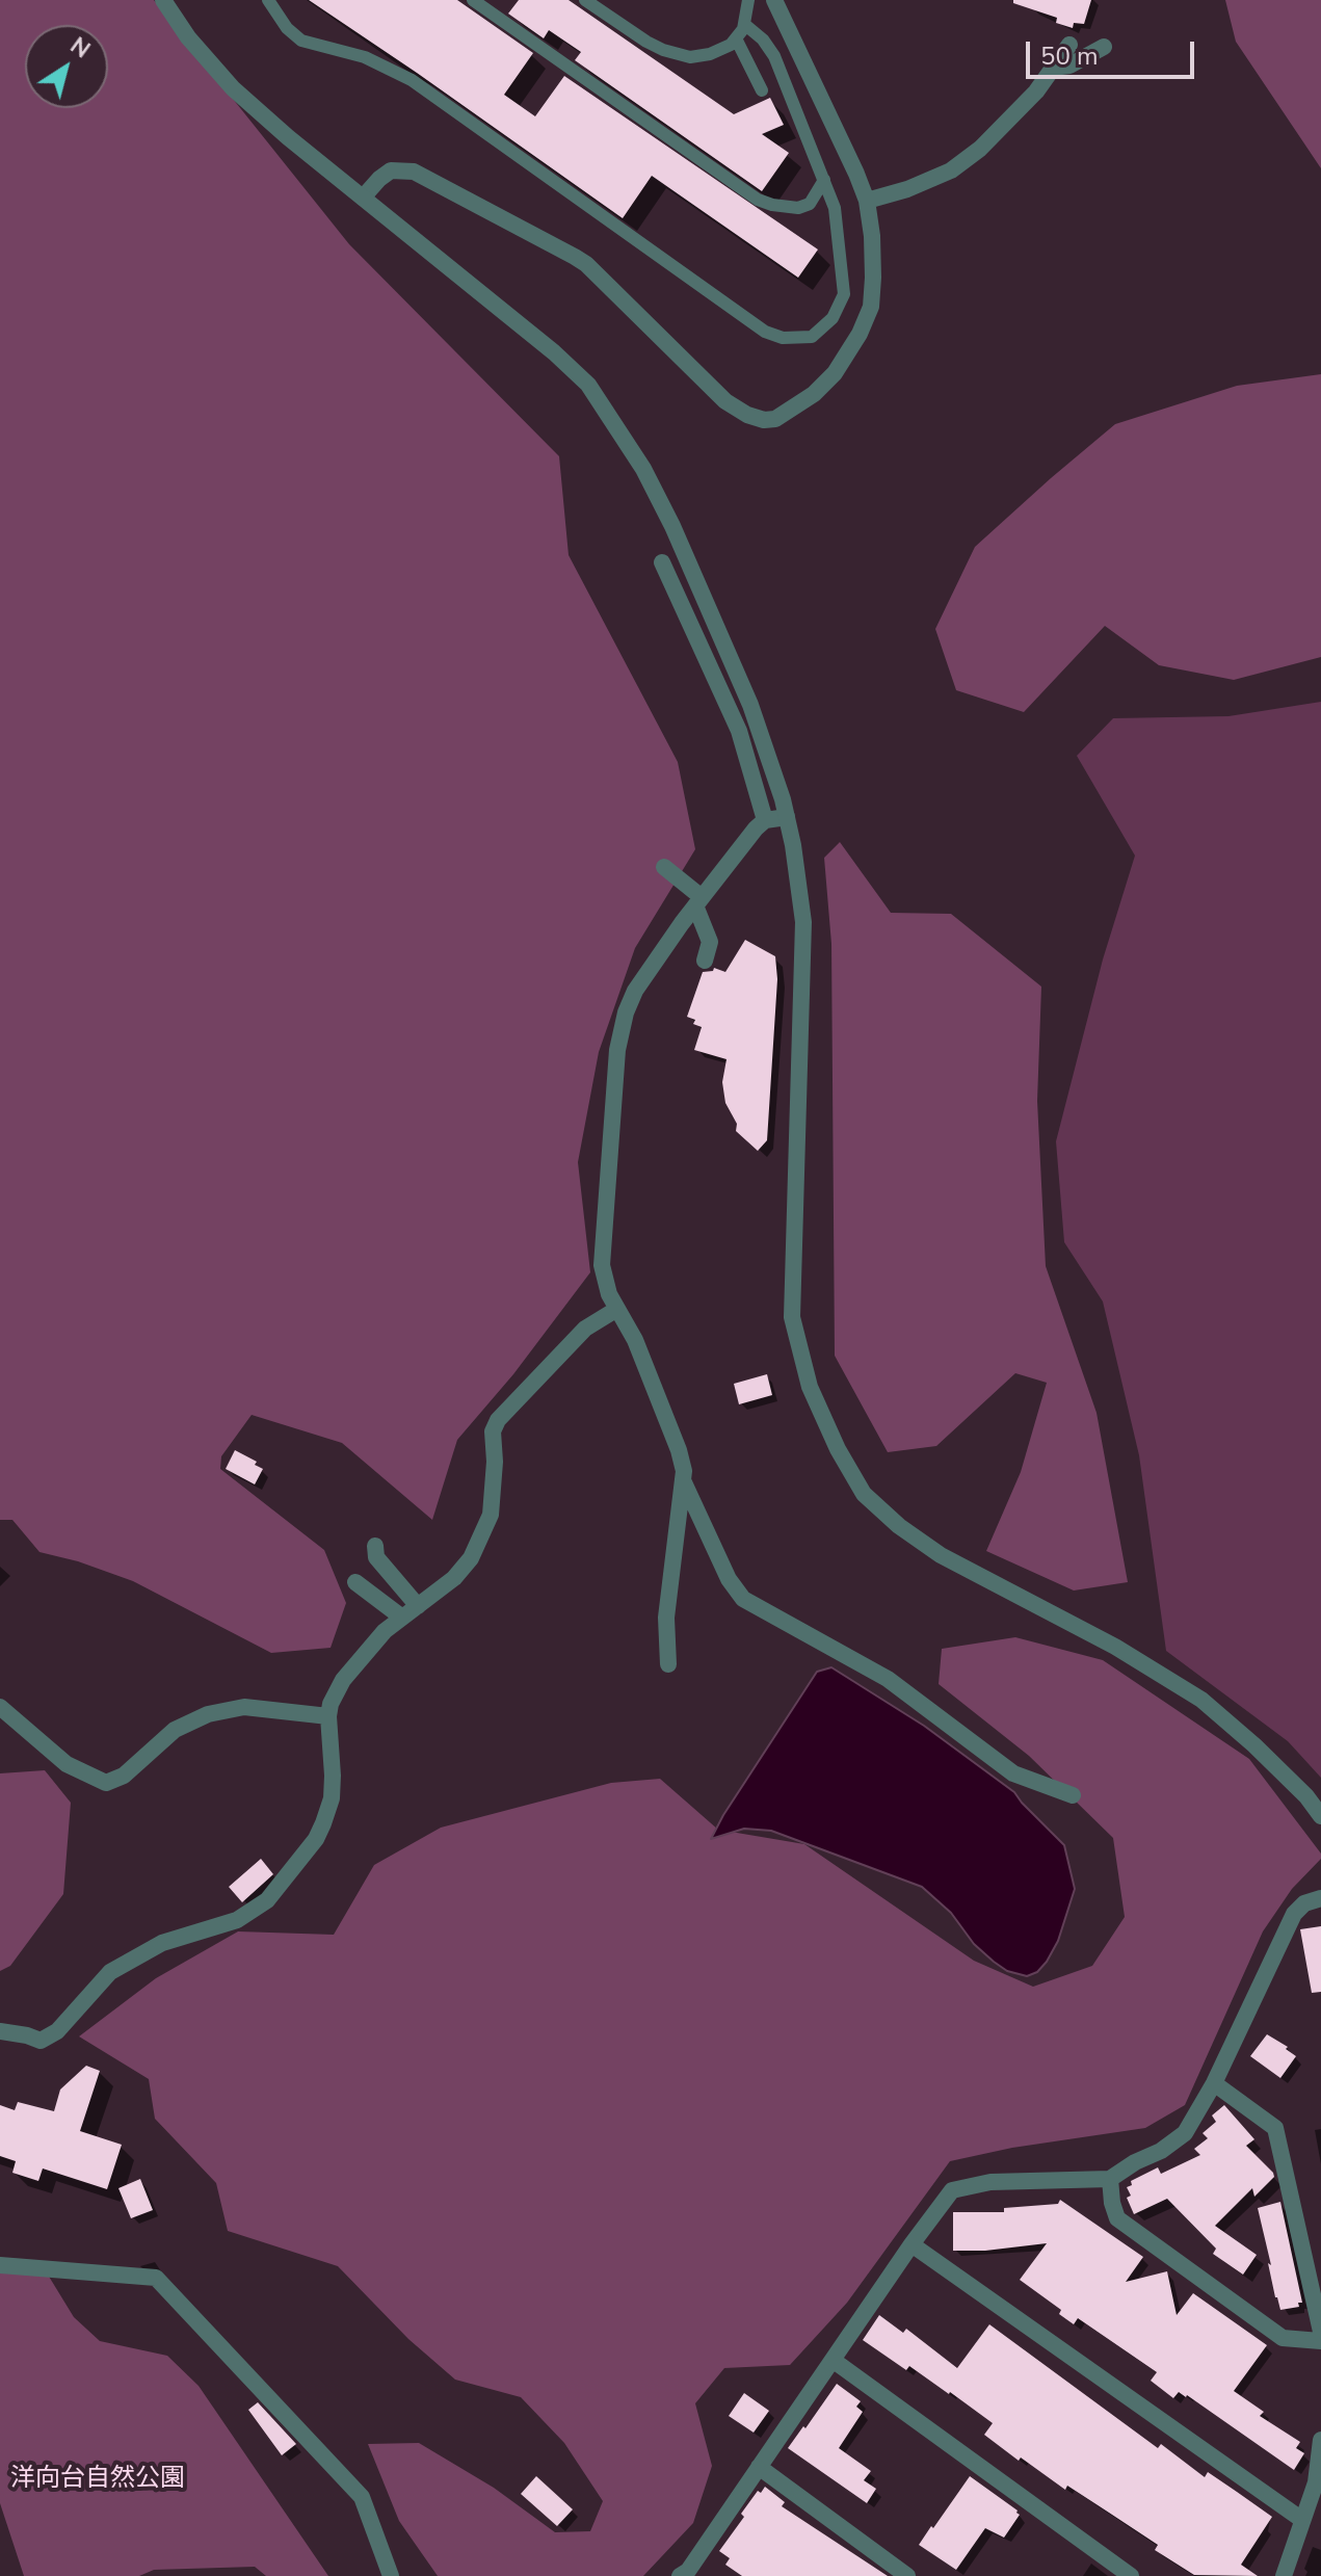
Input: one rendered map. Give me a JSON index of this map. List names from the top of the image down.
{
  "parks": ["洋向台自然公園"],
  "scale_bar": "50 m",
  "north": "top right"
}
